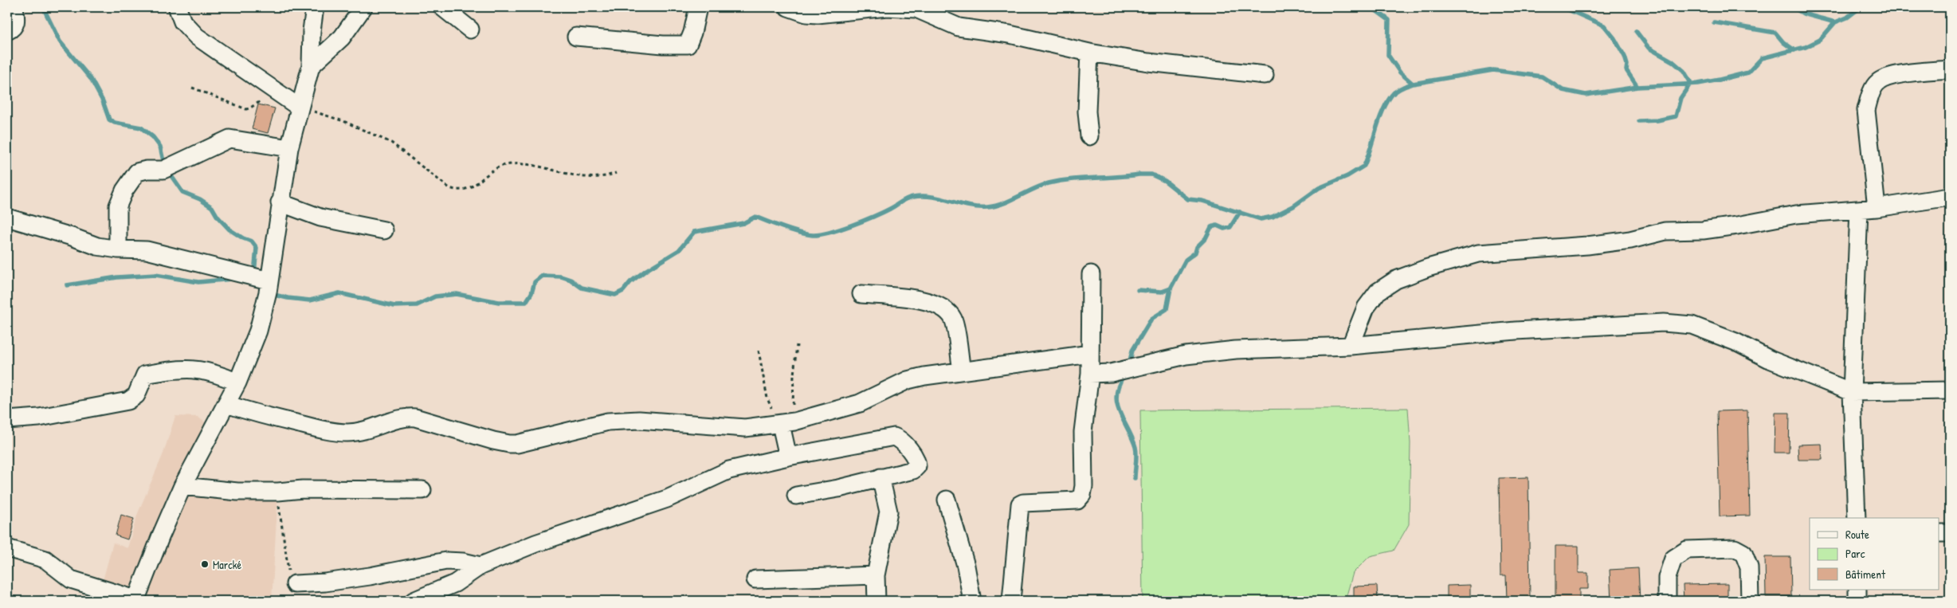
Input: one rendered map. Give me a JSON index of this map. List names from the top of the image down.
{
  "places": ["Marcké"],
  "legend": ["Route", "Parc", "Bâtiment"]
}
